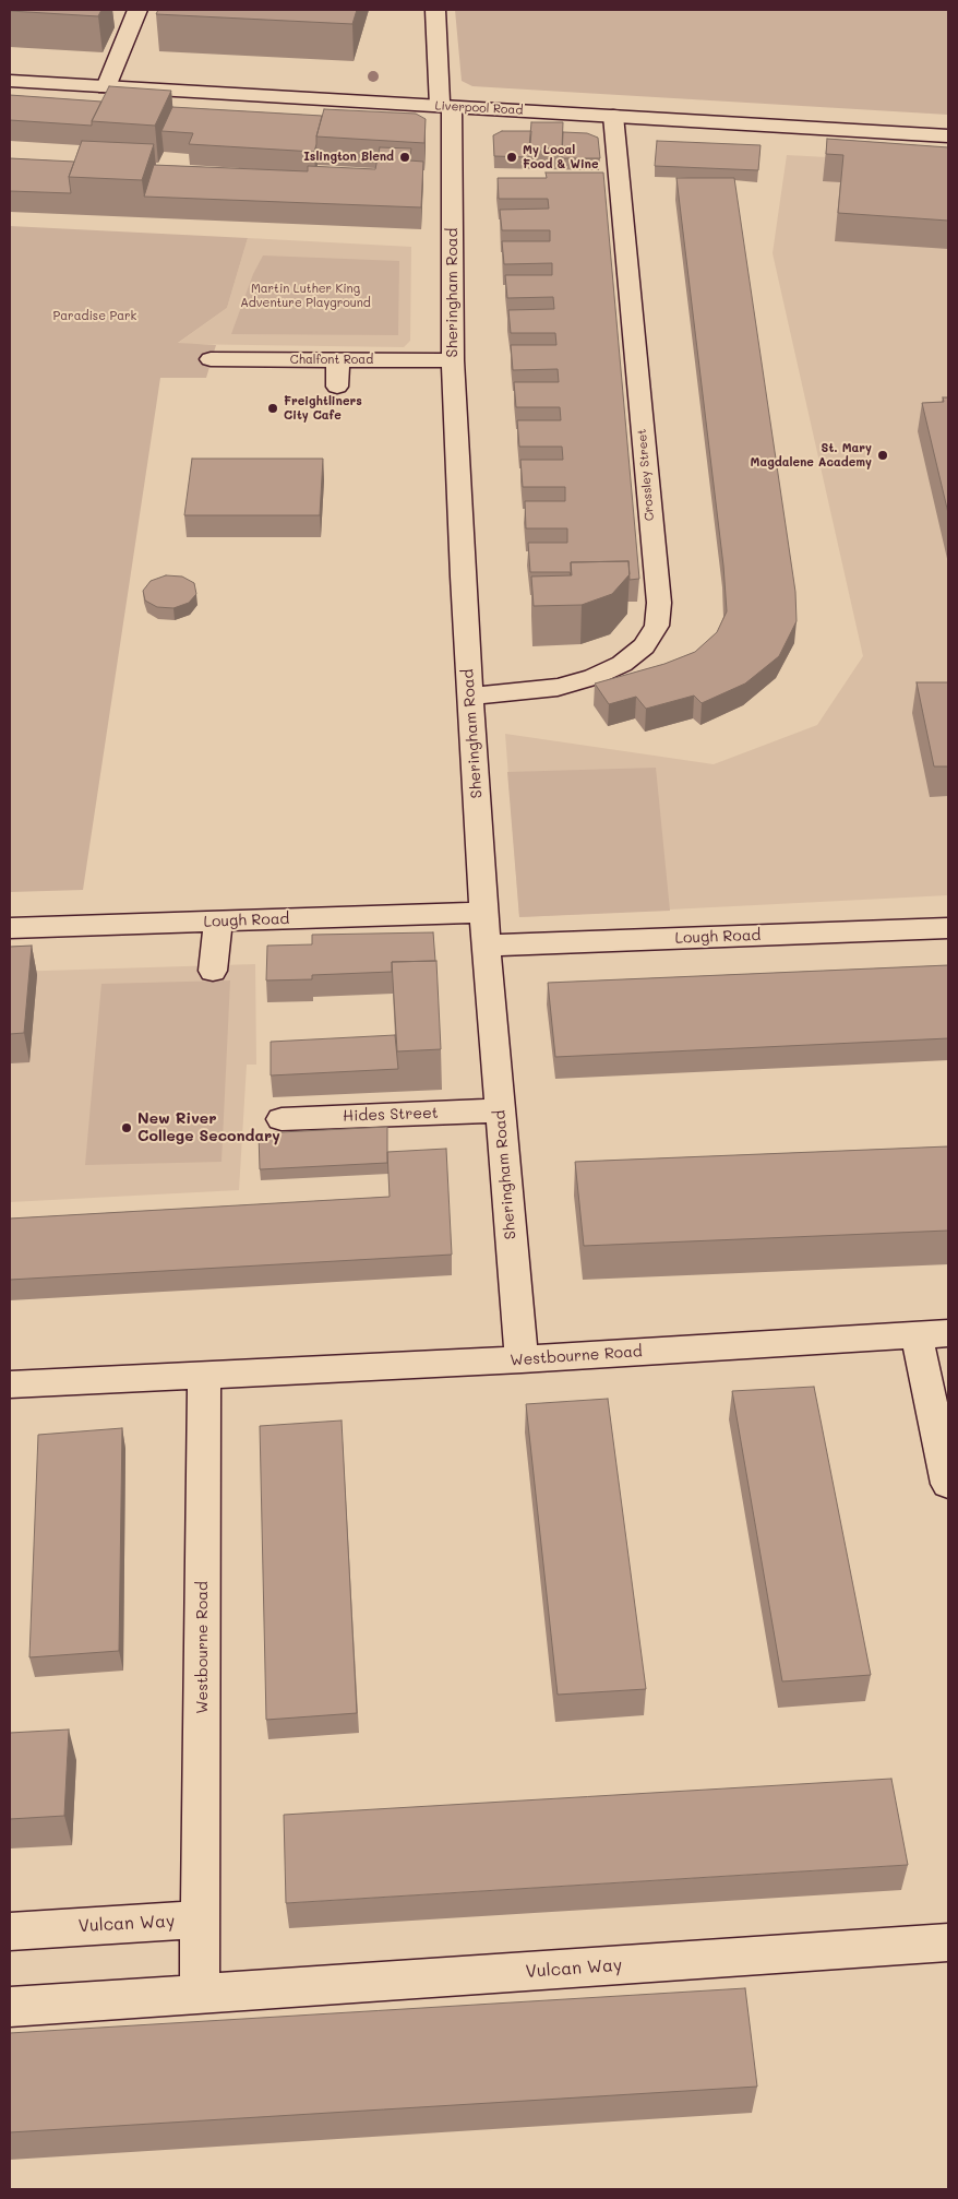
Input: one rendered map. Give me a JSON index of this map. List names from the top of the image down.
{
  "streets": {
    "street": [
      "Liverpool Road",
      "Sheringham Road",
      "Chalfont Road",
      "Crossley Street",
      "Lough Road",
      "Hides Street",
      "Westbourne Road",
      "Vulcan Way"
    ]
  },
  "crossings": [
    ["Liverpool Road", "Sheringham Road"],
    ["Liverpool Road", "Crossley Street"],
    ["Sheringham Road", "Chalfont Road"],
    ["Sheringham Road", "Crossley Street"],
    ["Sheringham Road", "Lough Road"],
    ["Sheringham Road", "Hides Street"],
    ["Sheringham Road", "Westbourne Road"],
    ["Westbourne Road", "Vulcan Way"]
  ],
  "parks": ["Martin Luther King Adventure Playground", "Paradise Park"],
  "places": [
    "Islington Blend",
    "My Local Food & Wine",
    "Freightliners City Cafe",
    "St. Mary Magdalene Academy",
    "New River College Secondary"
  ]
}
